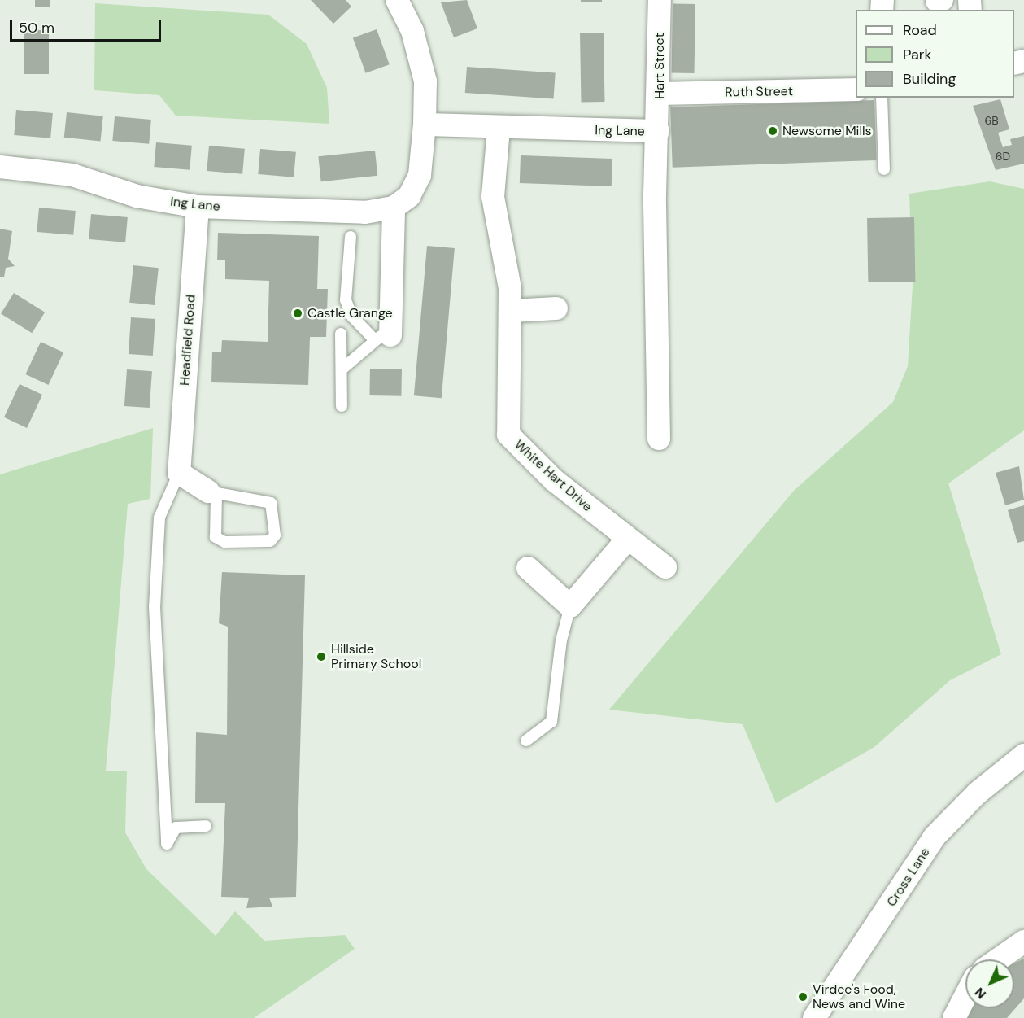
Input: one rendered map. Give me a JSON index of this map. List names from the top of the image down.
{
  "streets": {
    "street": [
      "Hart Street",
      "Ruth Street",
      "Ing Lane",
      "Headfield Road",
      "White Hart Drive",
      "Cross Lane"
    ]
  },
  "crossings": [
    ["Hart Street", "Ruth Street"],
    ["Hart Street", "Ing Lane"],
    ["Ing Lane", "Headfield Road"],
    ["Ing Lane", "White Hart Drive"]
  ],
  "places": [
    "Newsome Mills",
    "Castle Grange",
    "Hillside Primary School",
    "Virdee's Food, News and Wine"
  ],
  "house_numbers": ["6B", "6D"],
  "legend": ["Road", "Park", "Building"],
  "scale_bar": "50 m",
  "north": "bottom left"
}
